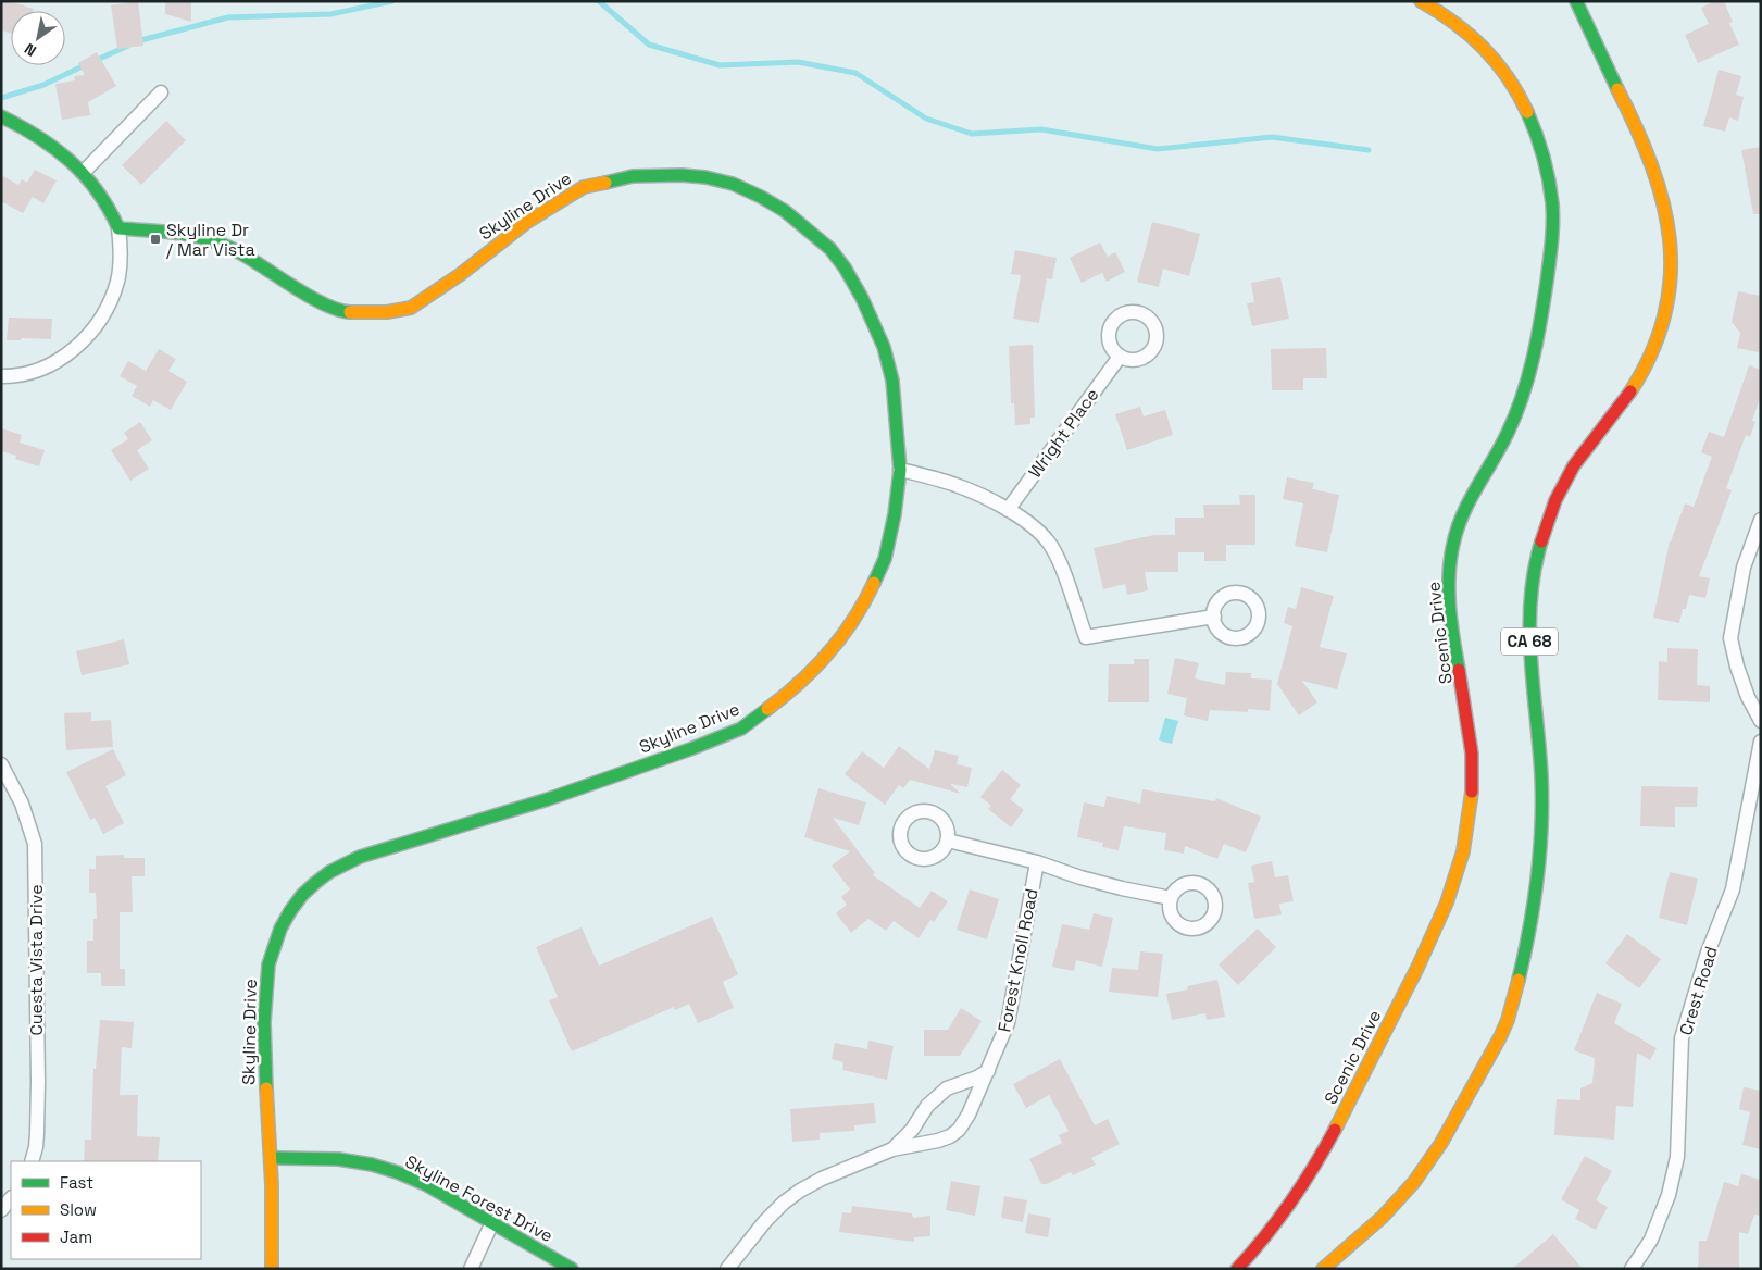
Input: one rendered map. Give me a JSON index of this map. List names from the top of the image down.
{
  "streets": {
    "street": [
      "Skyline Drive",
      "Wright Place",
      "Scenic Drive",
      "CA 68",
      "Cuesta Vista Drive",
      "Forest Knoll Road",
      "Crest Road",
      "Skyline Forest Drive"
    ]
  },
  "crossings": [
    ["Skyline Drive", "Skyline Forest Drive"]
  ],
  "places": {
    "transit": ["Skyline Dr / Mar Vista"]
  },
  "legend": ["Fast", "Slow", "Jam"],
  "north": "bottom left"
}
